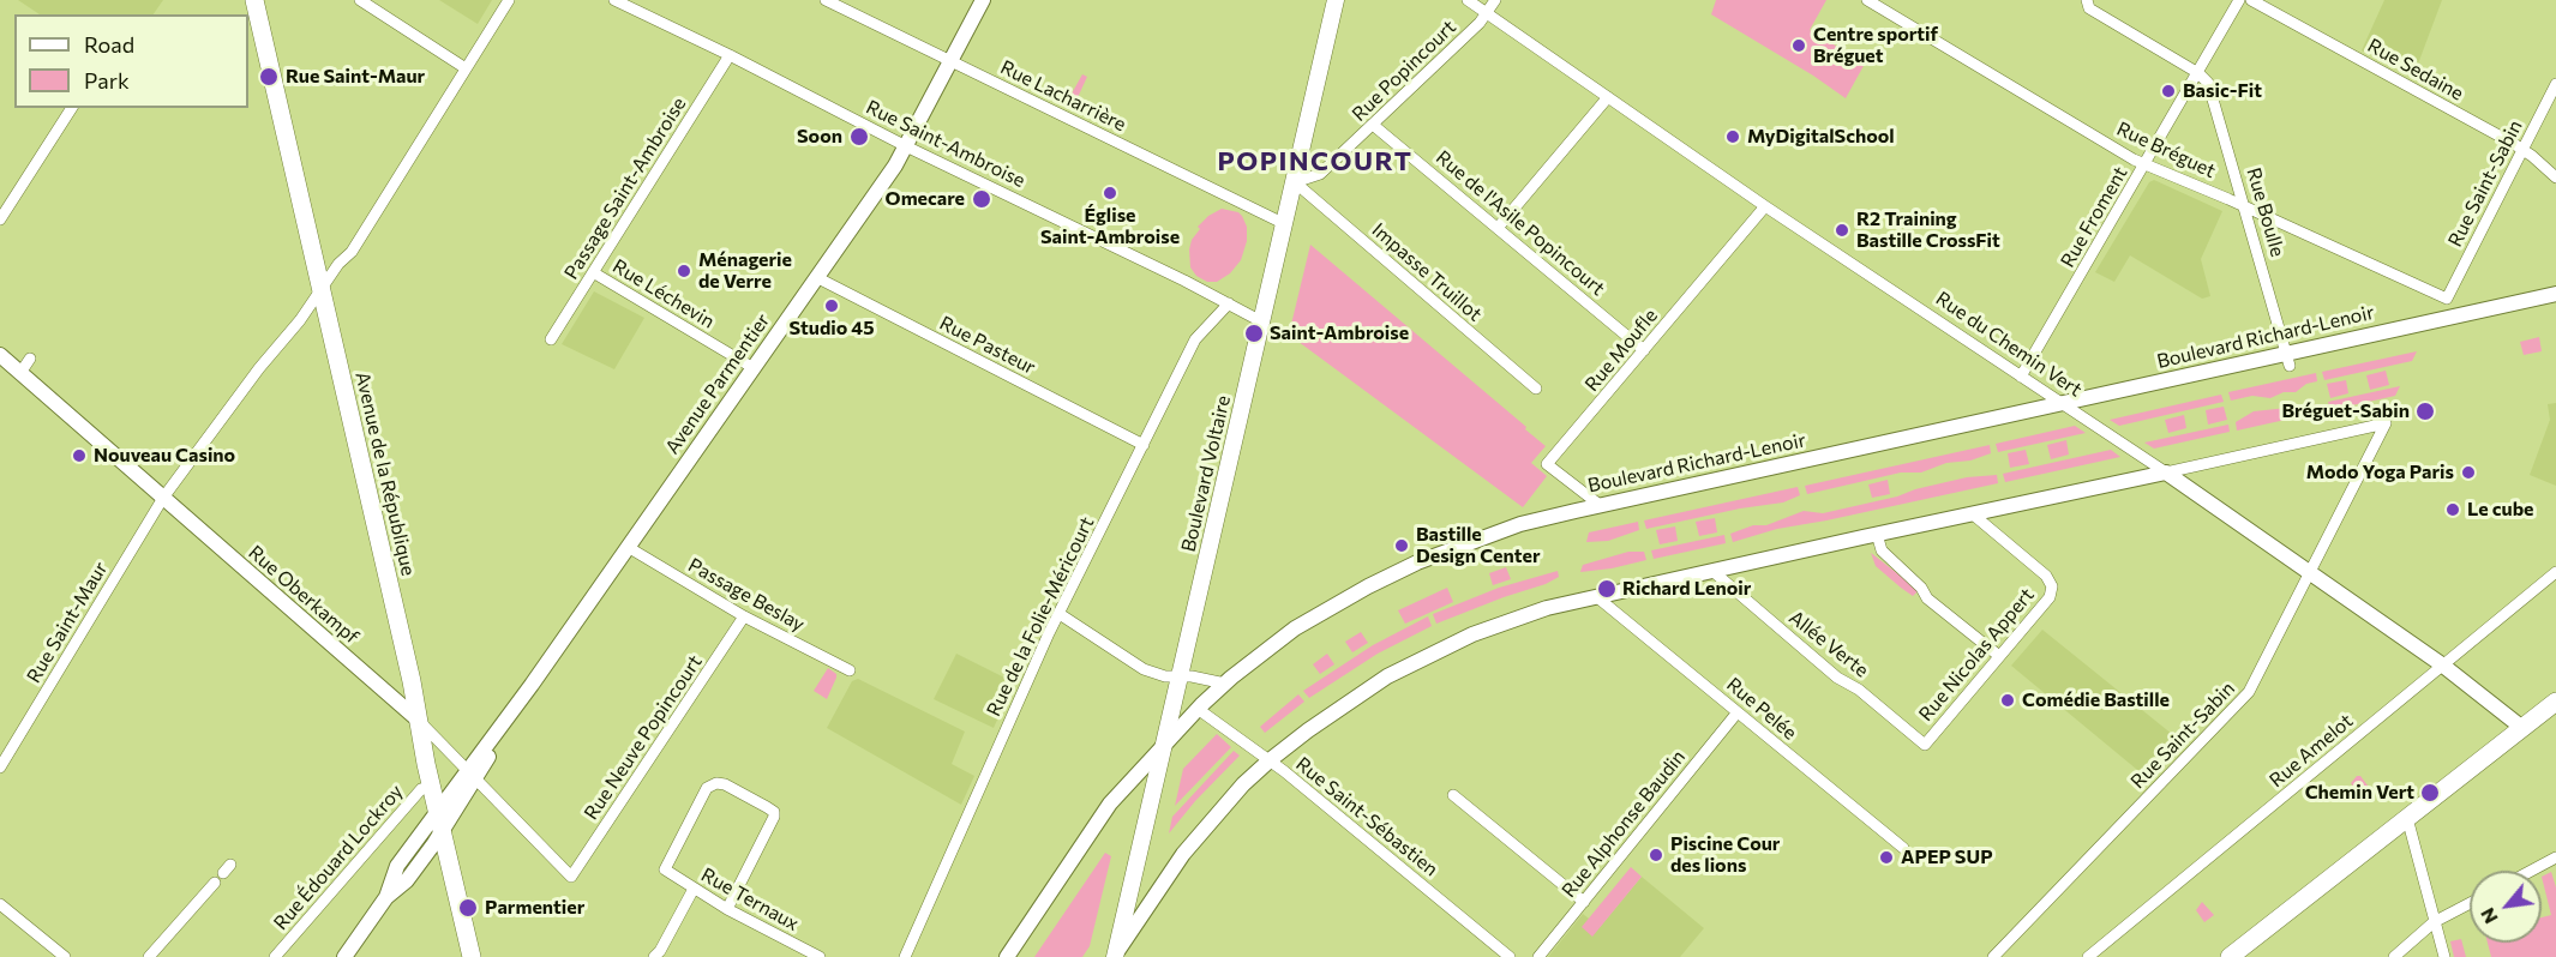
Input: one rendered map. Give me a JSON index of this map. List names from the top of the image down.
{
  "streets": {
    "main road": ["Avenue de la République", "Boulevard Voltaire"],
    "street": [
      "Rue Sedaine",
      "Rue Popincourt",
      "Rue Lacharrière",
      "Rue Saint-Ambroise",
      "Rue Bréguet",
      "Rue Saint-Sabin",
      "Passage Saint-Ambroise",
      "Rue Boulle",
      "Rue Froment",
      "Rue de l'Asile Popincourt",
      "Impasse Truillot",
      "Rue Léchevin",
      "Boulevard Richard-Lenoir",
      "Rue du Chemin Vert",
      "Rue Pasteur",
      "Rue Moufle",
      "Avenue Parmentier",
      "Rue Oberkampf",
      "Passage Beslay",
      "Rue de la Folie-Méricourt",
      "Rue Saint-Maur",
      "Allée Verte",
      "Rue Nicolas Appert",
      "Rue Pelée",
      "Rue Neuve Popincourt",
      "Rue Amelot",
      "Rue Saint-Sébastien",
      "Rue Alphonse Baudin",
      "Rue Édouard Lockroy",
      "Rue Ternaux"
    ]
  },
  "crossings": [
    ["Rue Sedaine", "Rue Saint-Sabin"],
    ["Rue Popincourt", "Rue de l'Asile Popincourt"],
    ["Rue Popincourt", "Impasse Truillot"],
    ["Rue Popincourt", "Rue du Chemin Vert"],
    ["Rue Popincourt", "Boulevard Voltaire"],
    ["Rue Lacharrière", "Avenue Parmentier"],
    ["Rue Lacharrière", "Boulevard Voltaire"],
    ["Rue Saint-Ambroise", "Passage Saint-Ambroise"],
    ["Rue Saint-Ambroise", "Avenue Parmentier"],
    ["Rue Saint-Ambroise", "Boulevard Voltaire"],
    ["Rue Saint-Ambroise", "Rue de la Folie-Méricourt"],
    ["Rue Bréguet", "Rue Saint-Sabin"],
    ["Rue Bréguet", "Rue Boulle"],
    ["Rue Bréguet", "Rue Froment"],
    ["Rue Saint-Sabin", "Rue du Chemin Vert"],
    ["Passage Saint-Ambroise", "Rue Léchevin"],
    ["Rue Boulle", "Rue Froment"],
    ["Rue Boulle", "Boulevard Richard-Lenoir"],
    ["Rue Froment", "Rue du Chemin Vert"],
    ["Rue de l'Asile Popincourt", "Rue Moufle"],
    ["Impasse Truillot", "Boulevard Voltaire"],
    ["Rue Léchevin", "Avenue Parmentier"],
    ["Boulevard Richard-Lenoir", "Rue du Chemin Vert"],
    ["Boulevard Richard-Lenoir", "Rue Moufle"],
    ["Boulevard Richard-Lenoir", "Boulevard Voltaire"],
    ["Boulevard Richard-Lenoir", "Rue Saint-Sébastien"],
    ["Rue du Chemin Vert", "Rue Moufle"],
    ["Rue du Chemin Vert", "Rue Amelot"],
    ["Rue Pasteur", "Avenue Parmentier"],
    ["Rue Pasteur", "Rue de la Folie-Méricourt"],
    ["Avenue Parmentier", "Avenue de la République"],
    ["Avenue Parmentier", "Rue Oberkampf"],
    ["Avenue Parmentier", "Passage Beslay"],
    ["Avenue de la République", "Rue Oberkampf"],
    ["Avenue de la République", "Rue Saint-Maur"],
    ["Avenue de la République", "Rue Édouard Lockroy"],
    ["Rue Oberkampf", "Rue Saint-Maur"],
    ["Rue Oberkampf", "Rue Neuve Popincourt"],
    ["Passage Beslay", "Rue Neuve Popincourt"],
    ["Allée Verte", "Rue Nicolas Appert"],
    ["Rue Pelée", "Rue Alphonse Baudin"]
  ],
  "districts": ["POPINCOURT"],
  "places": [
    "Centre sportif Bréguet",
    "Rue Saint-Maur",
    "Basic-Fit",
    "Soon",
    "MyDigitalSchool",
    "Église Saint-Ambroise",
    "Omecare",
    "R2 Training Bastille CrossFit",
    "Ménagerie de Verre",
    "Studio 45",
    "Saint-Ambroise",
    "Bréguet-Sabin",
    "Nouveau Casino",
    "Modo Yoga Paris",
    "Le cube",
    "Bastille Design Center",
    "Richard Lenoir",
    "Comédie Bastille",
    "Chemin Vert",
    "Piscine Cour des lions",
    "APEP SUP",
    "Parmentier"
  ],
  "legend": ["Road", "Park"],
  "north": "bottom left"
}
